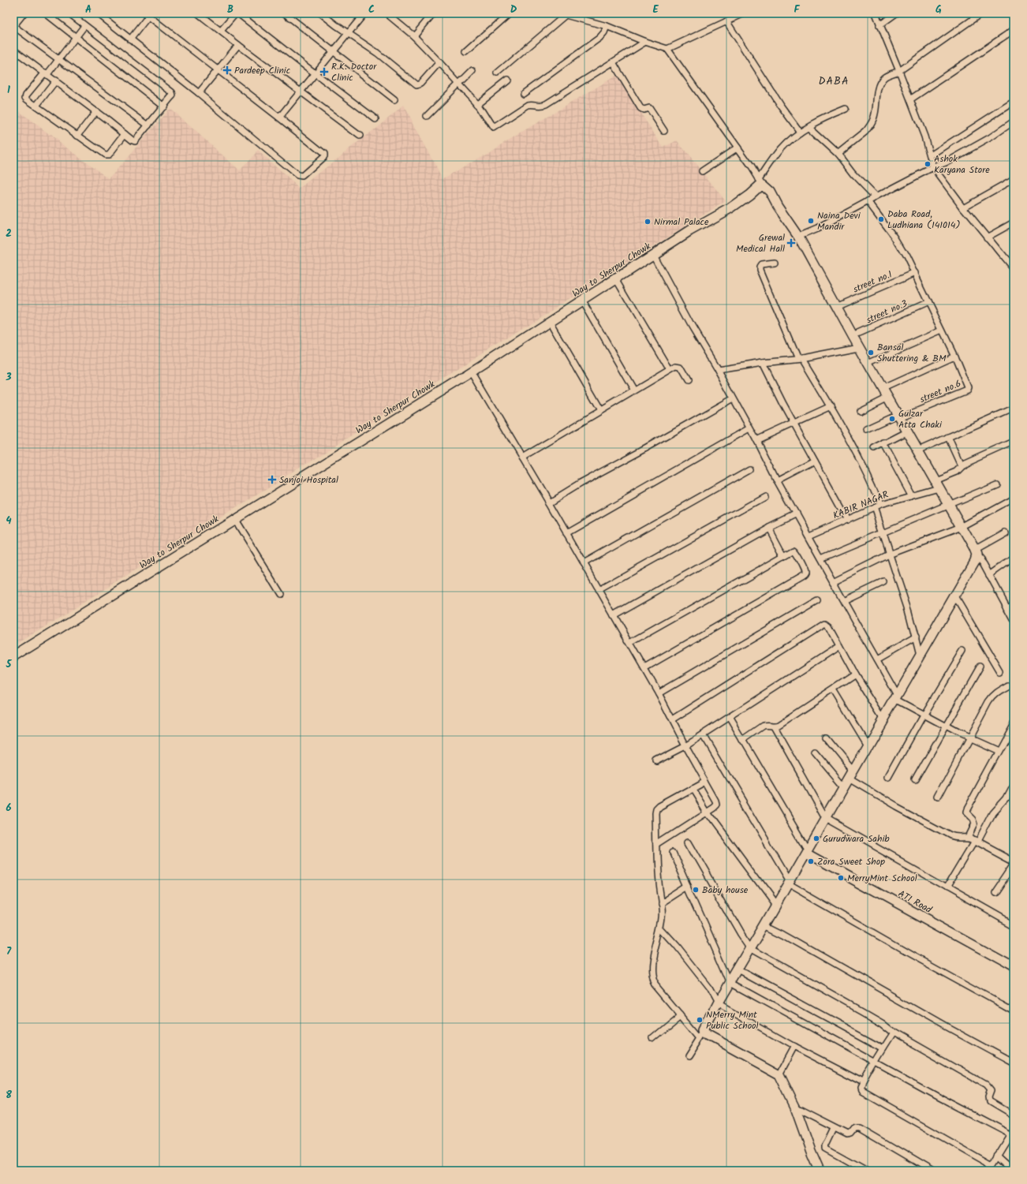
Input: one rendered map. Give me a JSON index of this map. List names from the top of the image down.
{
  "streets": {
    "street": [
      "Way to Sherpur Chowk",
      "street no.1",
      "street no.3",
      "street no.6",
      "KABIR NAGAR",
      "ATI Road"
    ]
  },
  "districts": ["DABA"],
  "places": {
    "health": [
      "Pardeep Clinic",
      "R.K. Doctor Clinic",
      "Grewal Medical Hall",
      "Sanjoi Hospital"
    ],
    "other": [
      "Ashok Karyana Store",
      "Daba Road, Ludhiana (141014)",
      "Naina Devi Mandir",
      "Nirmal Palace",
      "Bansal Shuttering & BM",
      "Gulzar Atta Chaki",
      "Gurudwara Sahib",
      "Zora Sweet Shop",
      "MerryMint School",
      "Baby house",
      "NMerry Mint Public School"
    ]
  },
  "grid": {
    "columns": [
      "A",
      "B",
      "C",
      "D",
      "E",
      "F",
      "G"
    ],
    "rows": [
      "1",
      "2",
      "3",
      "4",
      "5",
      "6",
      "7",
      "8"
    ]
  }
}
